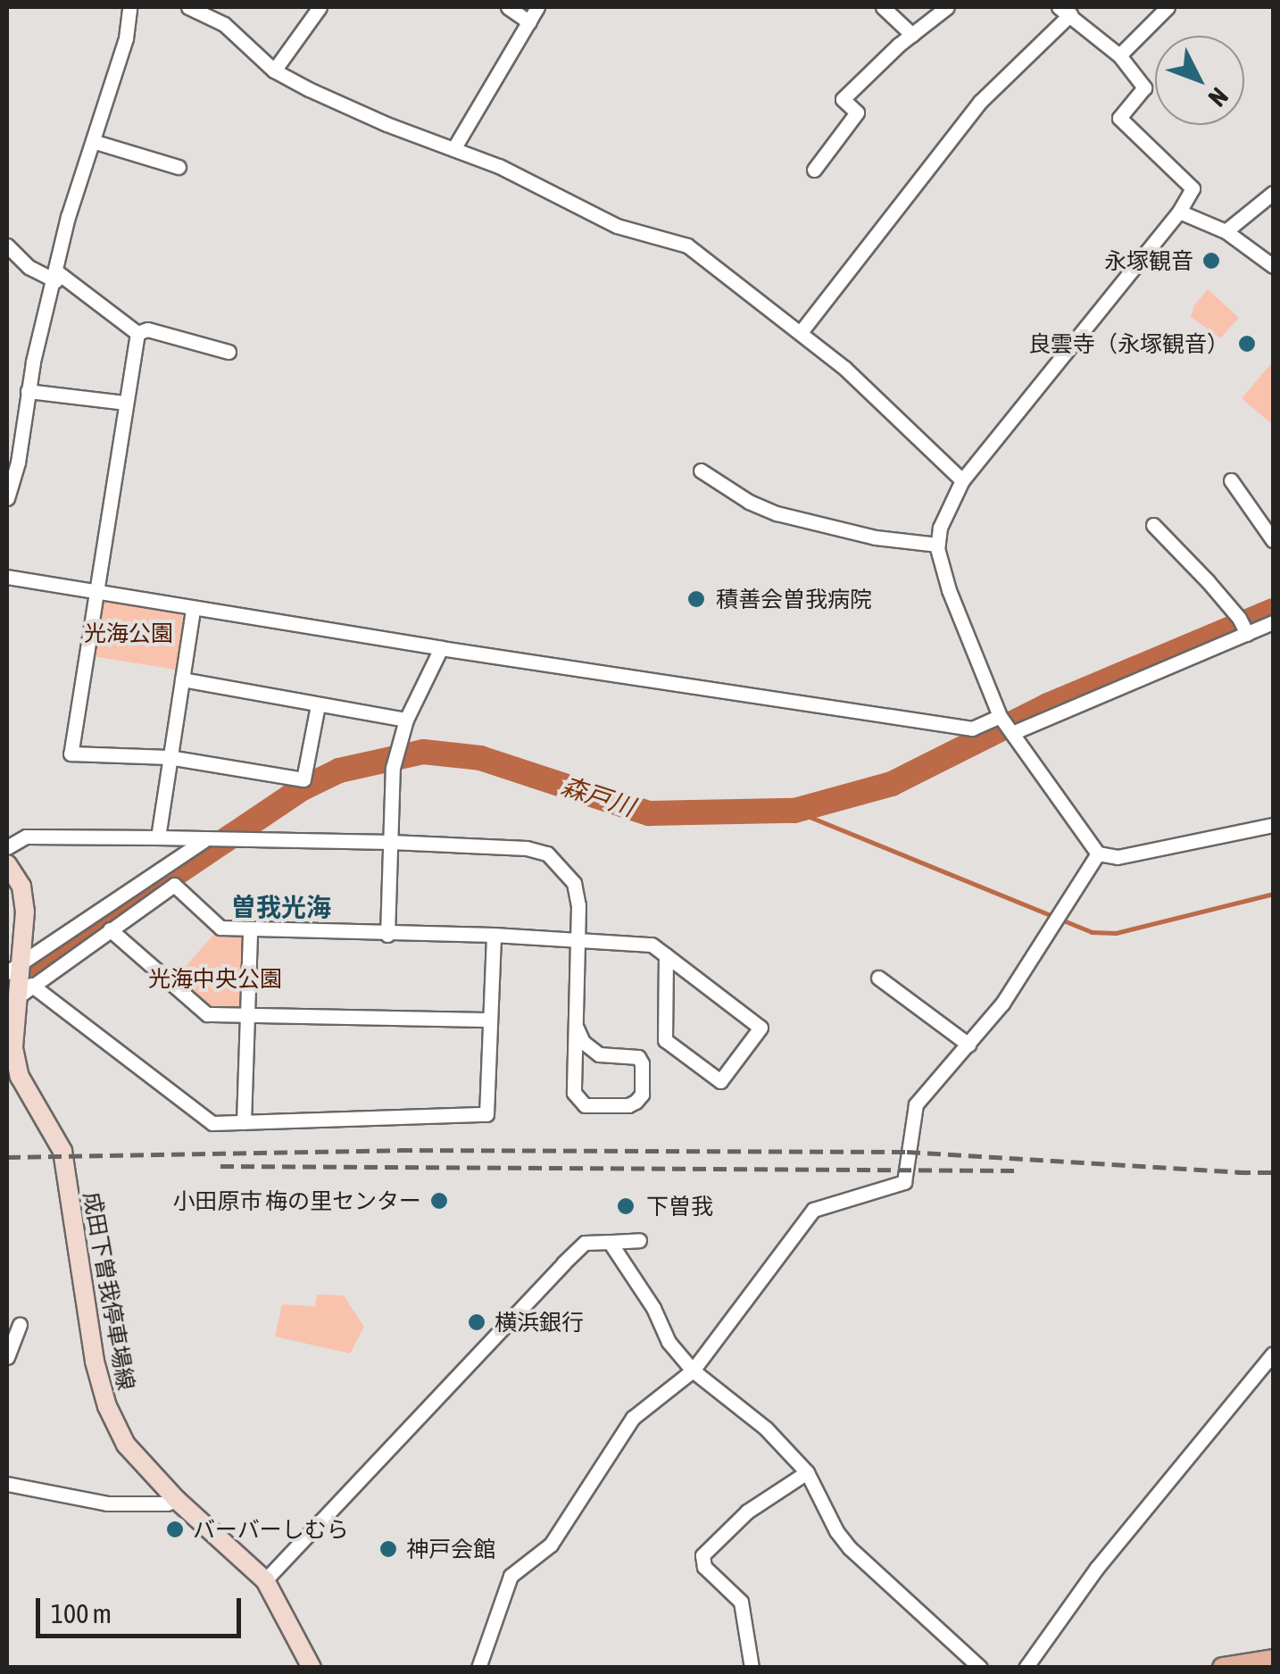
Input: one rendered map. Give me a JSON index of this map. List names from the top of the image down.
{
  "streets": {
    "main road": ["成田下曽我停車場線"]
  },
  "districts": ["曽我光海"],
  "water": ["森戸川"],
  "parks": ["光海公園", "光海中央公園"],
  "places": [
    "永塚観音",
    "良雲寺（永塚観音）",
    "積善会曽我病院",
    "小田原市 梅の里センター",
    "下曽我",
    "横浜銀行",
    "バーバーしむら",
    "神戸会館"
  ],
  "scale_bar": "100 m",
  "north": "bottom right"
}
